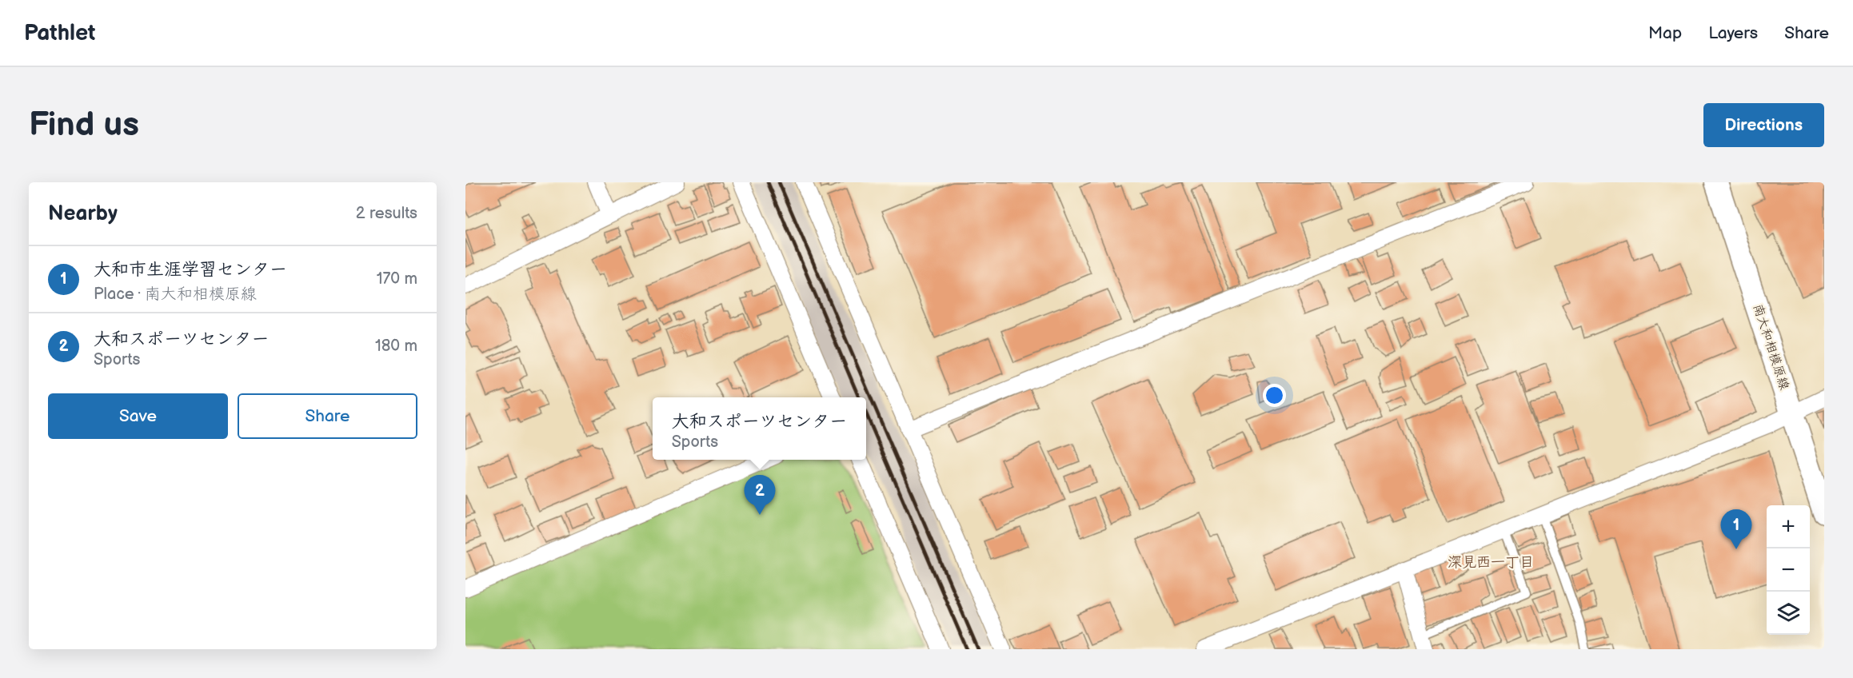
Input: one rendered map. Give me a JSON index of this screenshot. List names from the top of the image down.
{
  "streets": {
    "street": ["南大和相模原線"]
  },
  "districts": ["深見西一丁目"],
  "page": {
    "header": "Pathlet",
    "nav": ["Map", "Layers", "Share"],
    "buttons": [
      "Directions",
      ["Save", "Share"]
    ],
    "title": "Find us",
    "heading": ["Nearby", "2 results"],
    "list": [
      {
        "mark": "1",
        "name": "大和市生涯学習センター",
        "note": "Place · 南大和相模原線",
        "value": "170 m"
      },
      {
        "mark": "2",
        "name": "大和スポーツセンター",
        "note": "Sports",
        "value": "180 m"
      }
    ],
    "popup": ["大和スポーツセンター", "Sports"],
    "pins": ["2", "1"],
    "map_buttons": ["+", "−"]
  }
}
